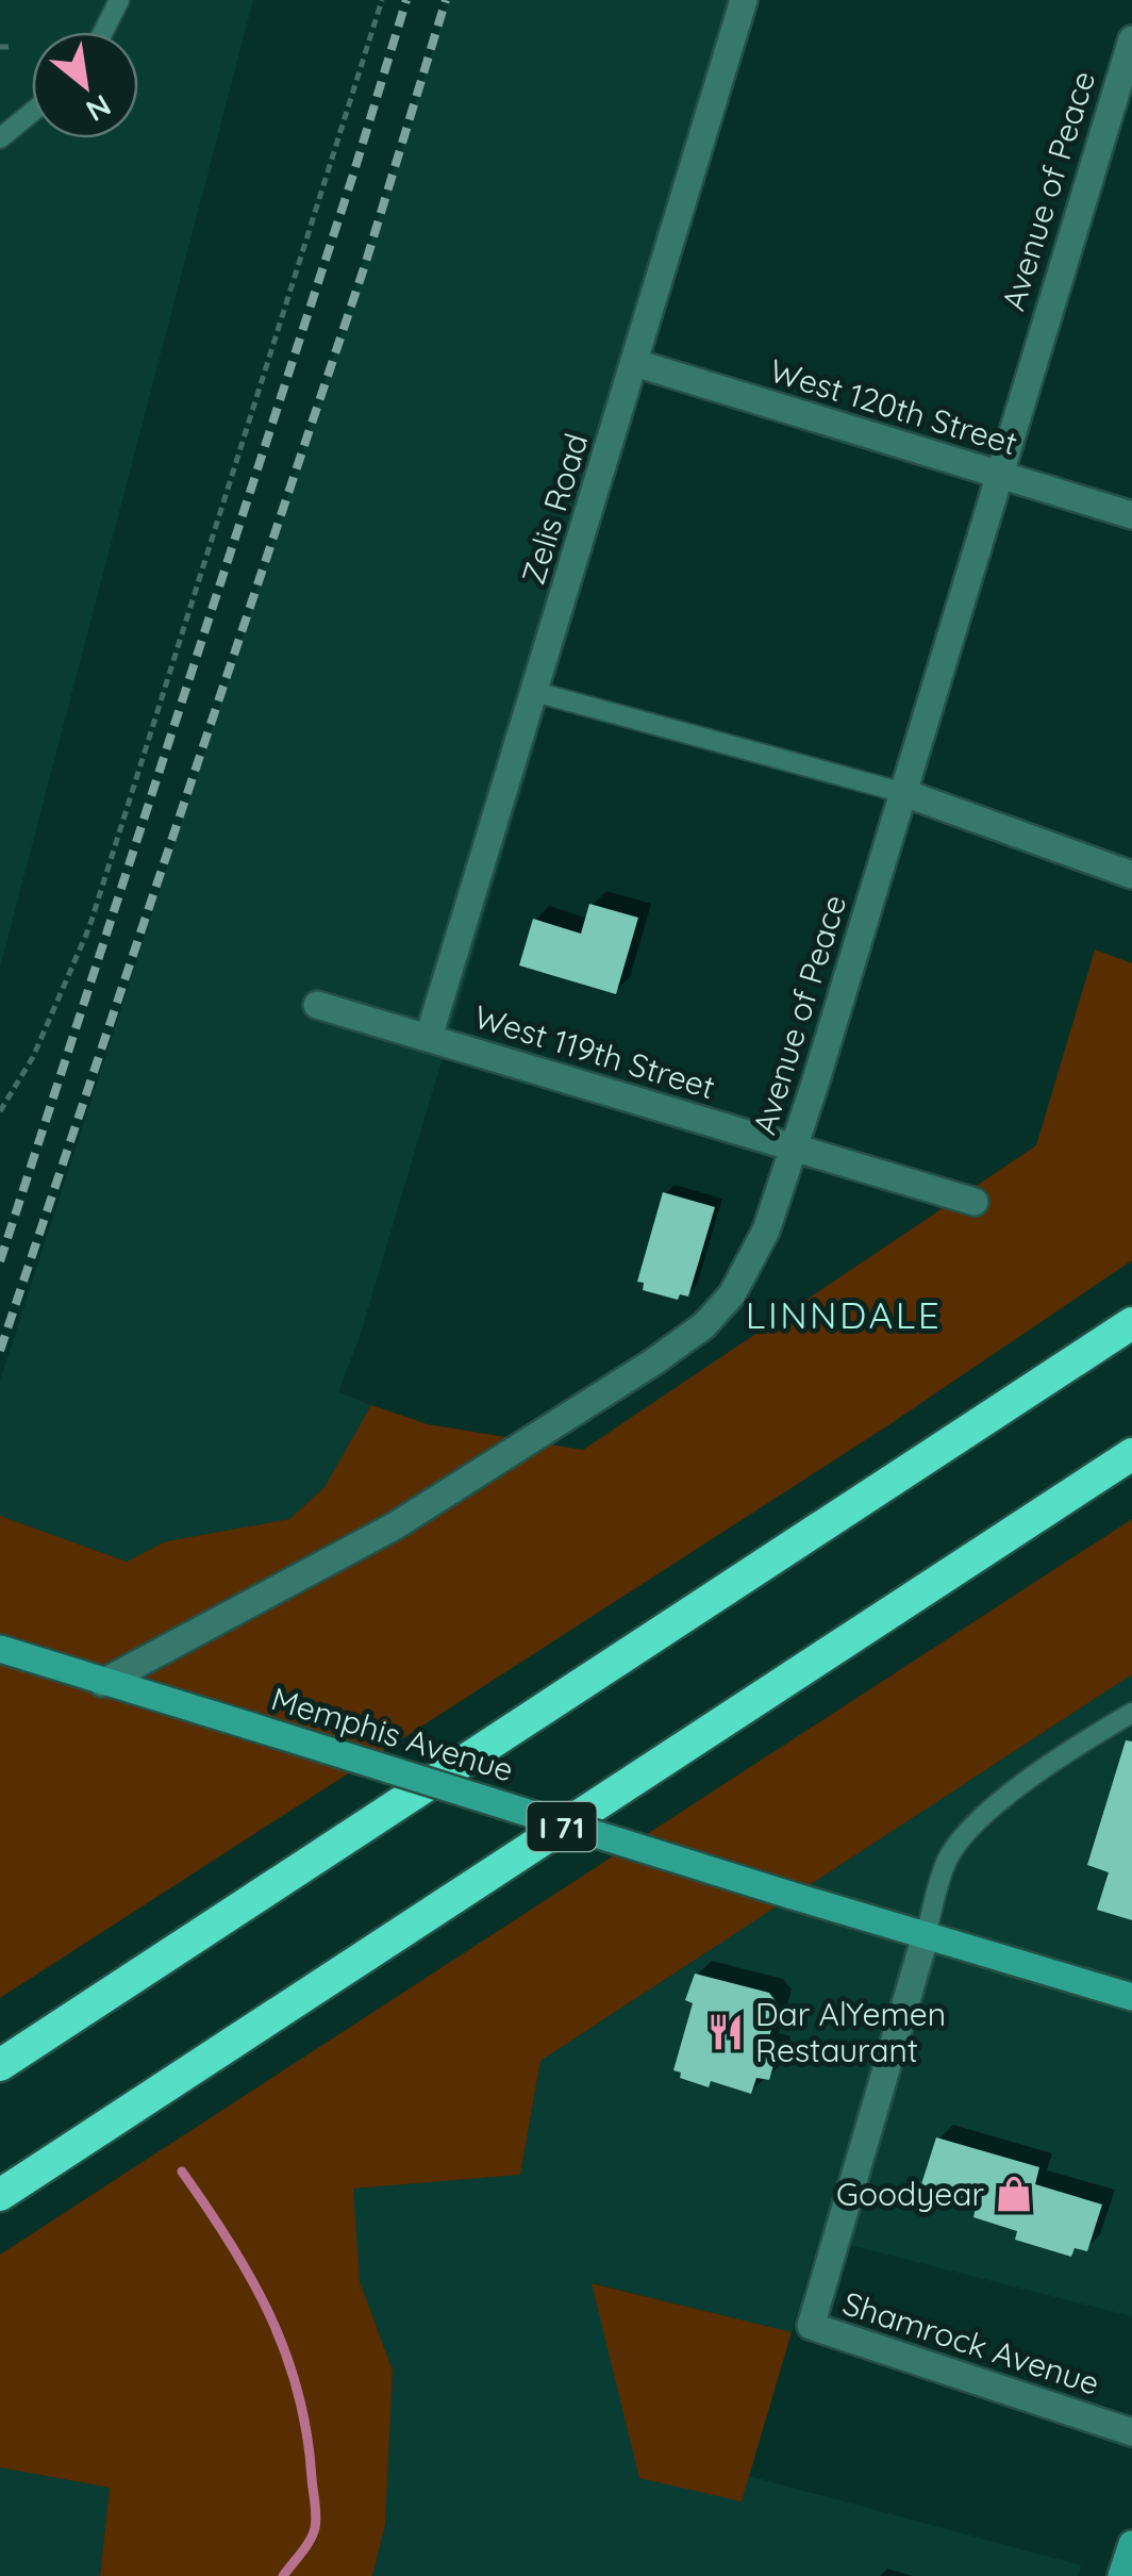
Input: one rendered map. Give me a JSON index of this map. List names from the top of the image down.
{
  "streets": {
    "highway": ["I 71"],
    "main road": ["Memphis Avenue"],
    "street": [
      "Avenue of Peace",
      "West 120th Street",
      "Zelis Road",
      "West 119th Street",
      "Shamrock Avenue"
    ]
  },
  "crossings": [
    ["Avenue of Peace", "West 120th Street"],
    ["Avenue of Peace", "West 119th Street"],
    ["Avenue of Peace", "Memphis Avenue"],
    ["West 120th Street", "Zelis Road"],
    ["Zelis Road", "West 119th Street"],
    ["Memphis Avenue", "Shamrock Avenue"]
  ],
  "districts": ["LINNDALE"],
  "places": {
    "restaurant": ["Dar AlYemen Restaurant"],
    "shop": ["Goodyear"]
  },
  "north": "bottom right"
}
